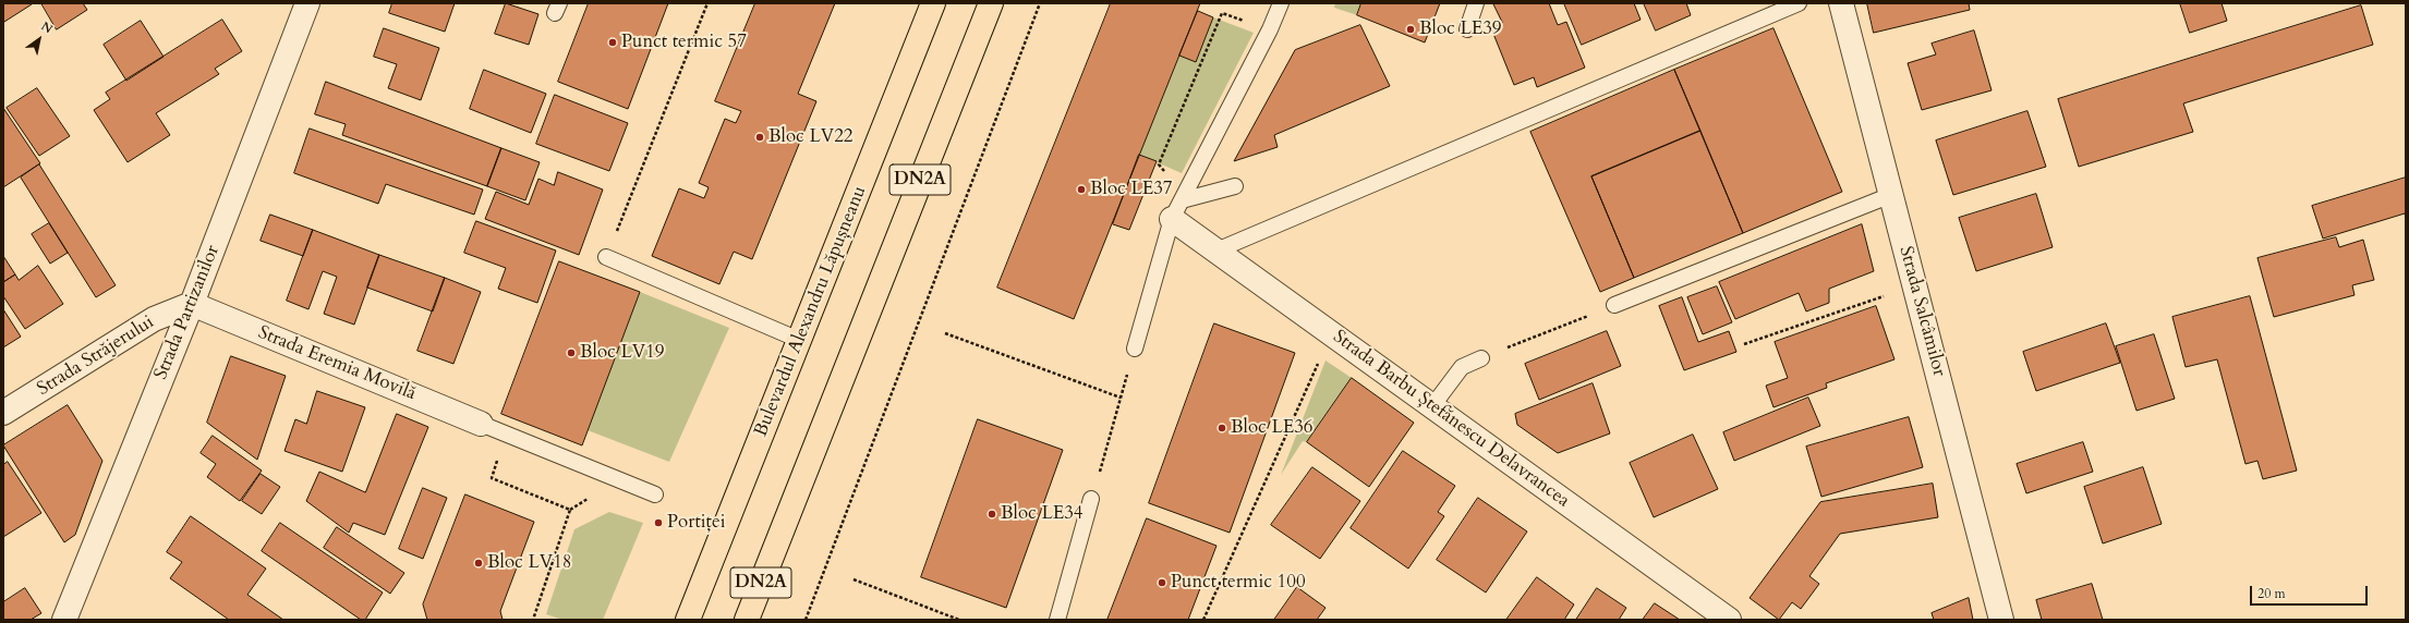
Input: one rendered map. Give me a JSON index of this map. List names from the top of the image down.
{
  "streets": {
    "main road": ["DN2A", "Bulevardul Alexandru Lăpușneanu"],
    "street": [
      "Strada Salcâmilor",
      "Strada Partizanilor",
      "Strada Străjerului",
      "Strada Eremia Movilă",
      "Strada Barbu Ștefănescu Delavrancea"
    ]
  },
  "crossings": [
    ["Strada Partizanilor", "Strada Străjerului"],
    ["Strada Partizanilor", "Strada Eremia Movilă"],
    ["Strada Străjerului", "Strada Eremia Movilă"]
  ],
  "places": [
    "Bloc LE39",
    "Punct termic 57",
    "Bloc LV22",
    "Bloc LE37",
    "Bloc LV19",
    "Bloc LE36",
    "Bloc LE34",
    "Portiței",
    "Bloc LV18",
    "Punct termic 100"
  ],
  "scale_bar": "20 m",
  "north": "top right"
}
